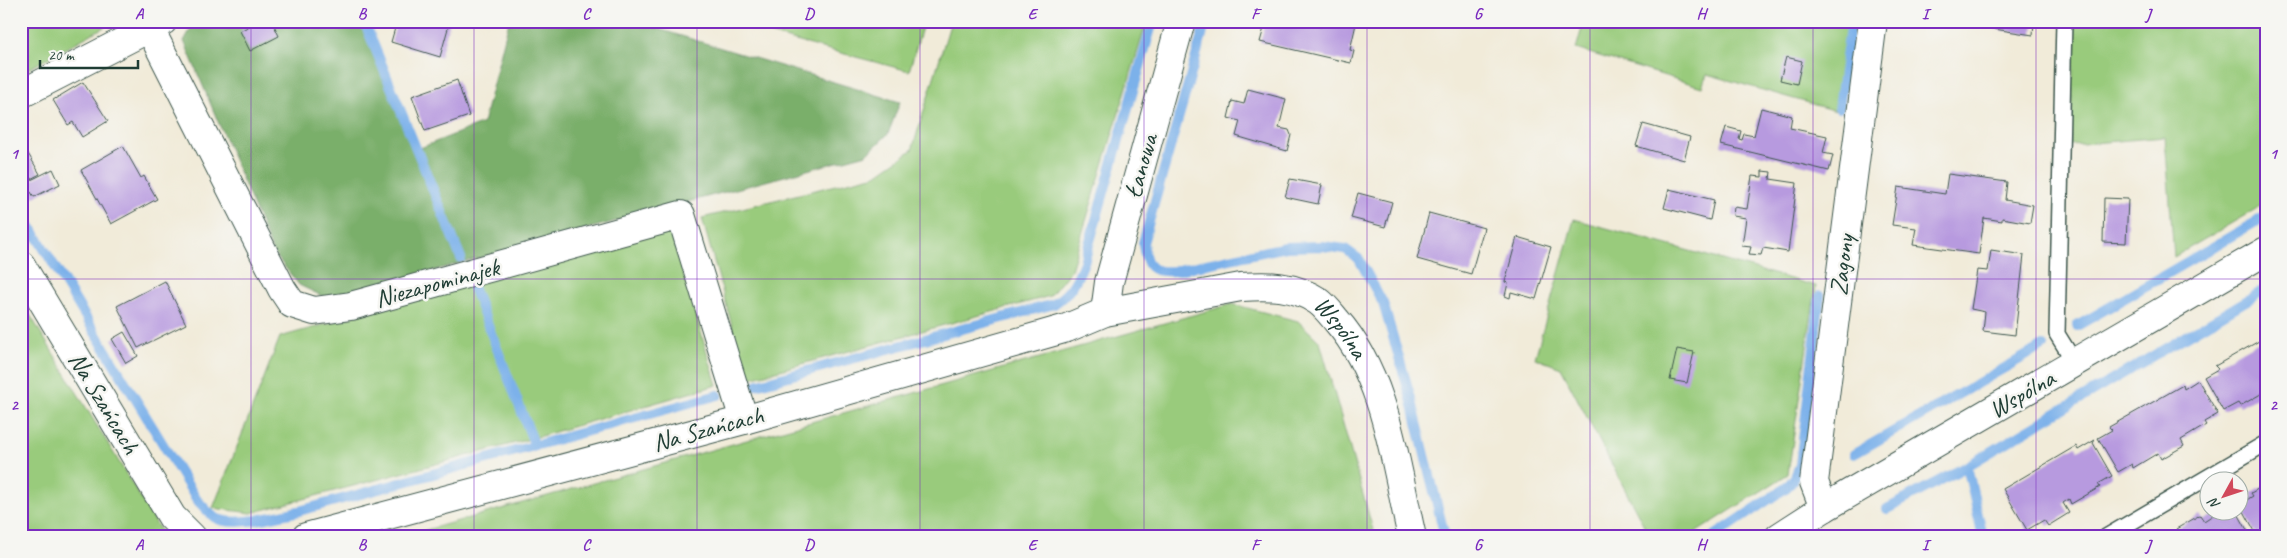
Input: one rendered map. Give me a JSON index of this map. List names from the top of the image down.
{
  "streets": {
    "street": [
      "Łanowa",
      "Zagony",
      "Niezapominajek",
      "Wspólna",
      "Na Szańcach"
    ]
  },
  "crossings": [
    ["Łanowa", "Wspólna"],
    ["Łanowa", "Na Szańcach"],
    ["Zagony", "Wspólna"],
    ["Niezapominajek", "Na Szańcach"],
    ["Wspólna", "Na Szańcach"]
  ],
  "scale_bar": "20 m",
  "north": "bottom left",
  "grid": {
    "columns": [
      "A",
      "B",
      "C",
      "D",
      "E",
      "F",
      "G",
      "H",
      "I",
      "J"
    ],
    "rows": ["1", "2"]
  }
}
